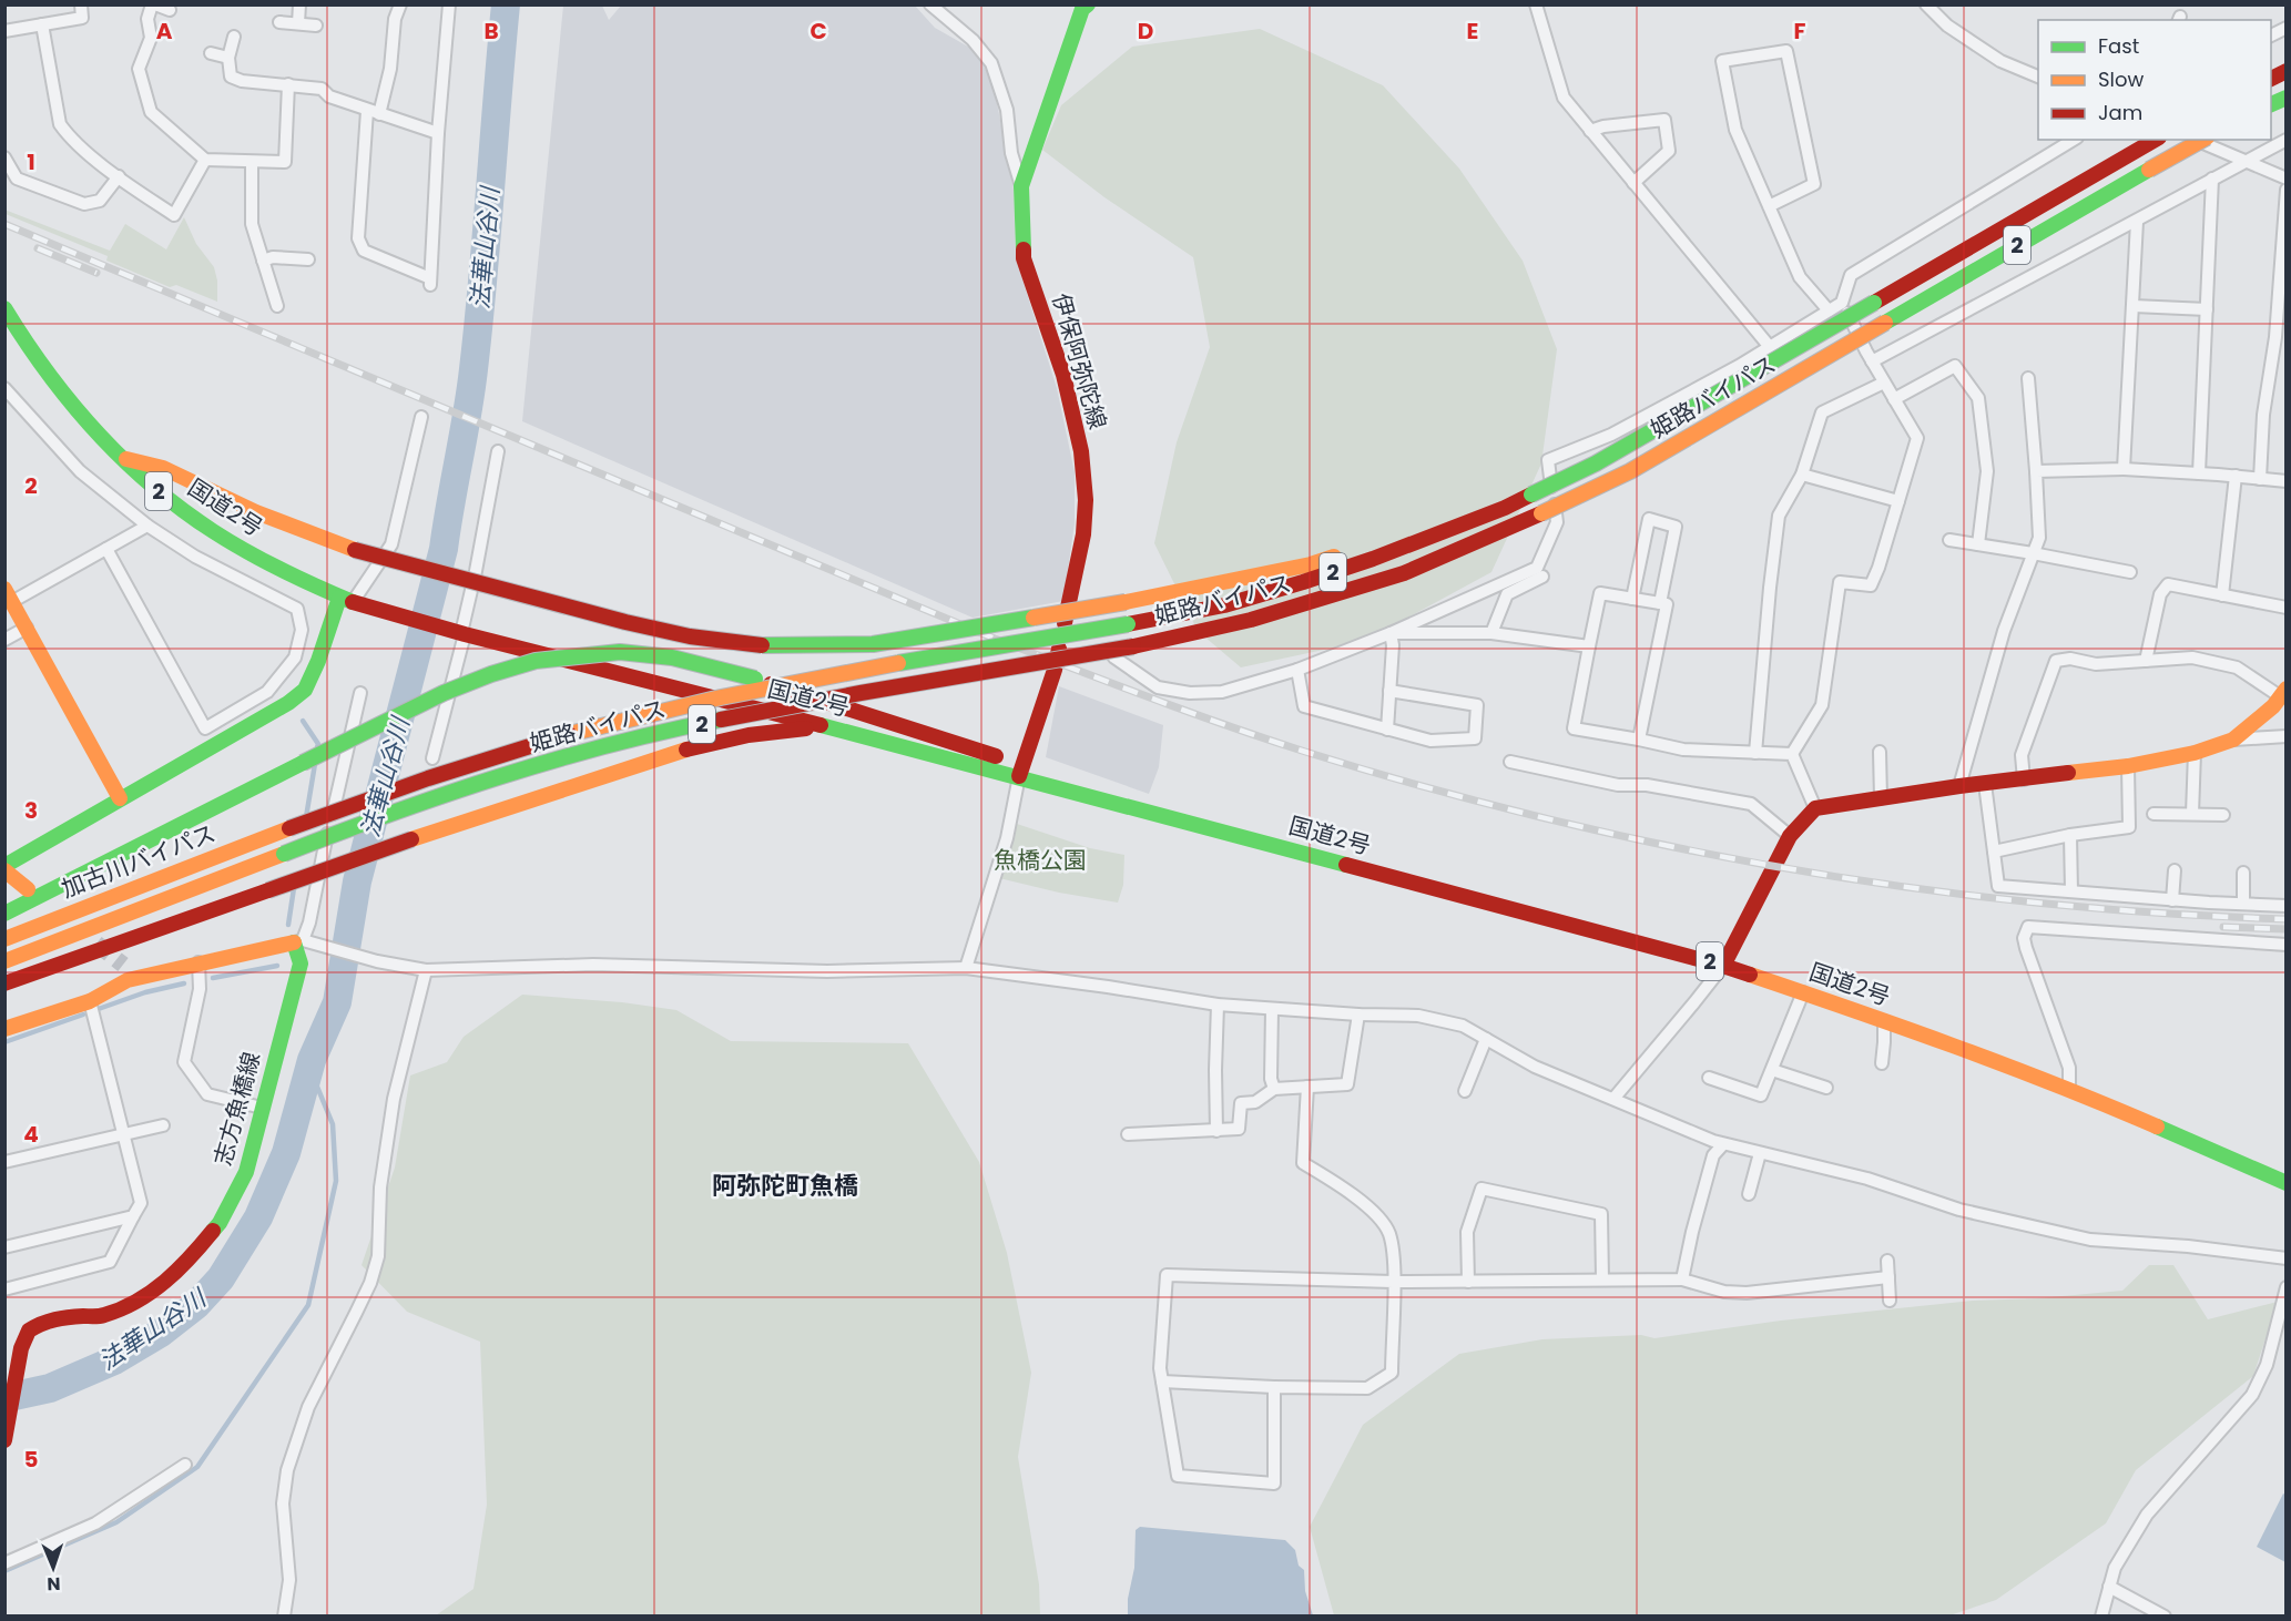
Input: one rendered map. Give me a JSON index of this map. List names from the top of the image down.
{
  "streets": {
    "main road": [
      "2",
      "伊保阿弥陀線",
      "姫路バイパス",
      "国道2号",
      "加古川バイパス",
      "志方魚橋線"
    ]
  },
  "crossings": [
    ["伊保阿弥陀線", "国道2号"],
    ["姫路バイパス", "加古川バイパス"]
  ],
  "districts": ["阿弥陀町魚橋"],
  "water": ["法華山谷川"],
  "parks": ["魚橋公園"],
  "legend": ["Fast", "Slow", "Jam"],
  "north": "bottom",
  "grid": {
    "columns": [
      "A",
      "B",
      "C",
      "D",
      "E",
      "F"
    ],
    "rows": [
      "1",
      "2",
      "3",
      "4",
      "5"
    ]
  }
}
